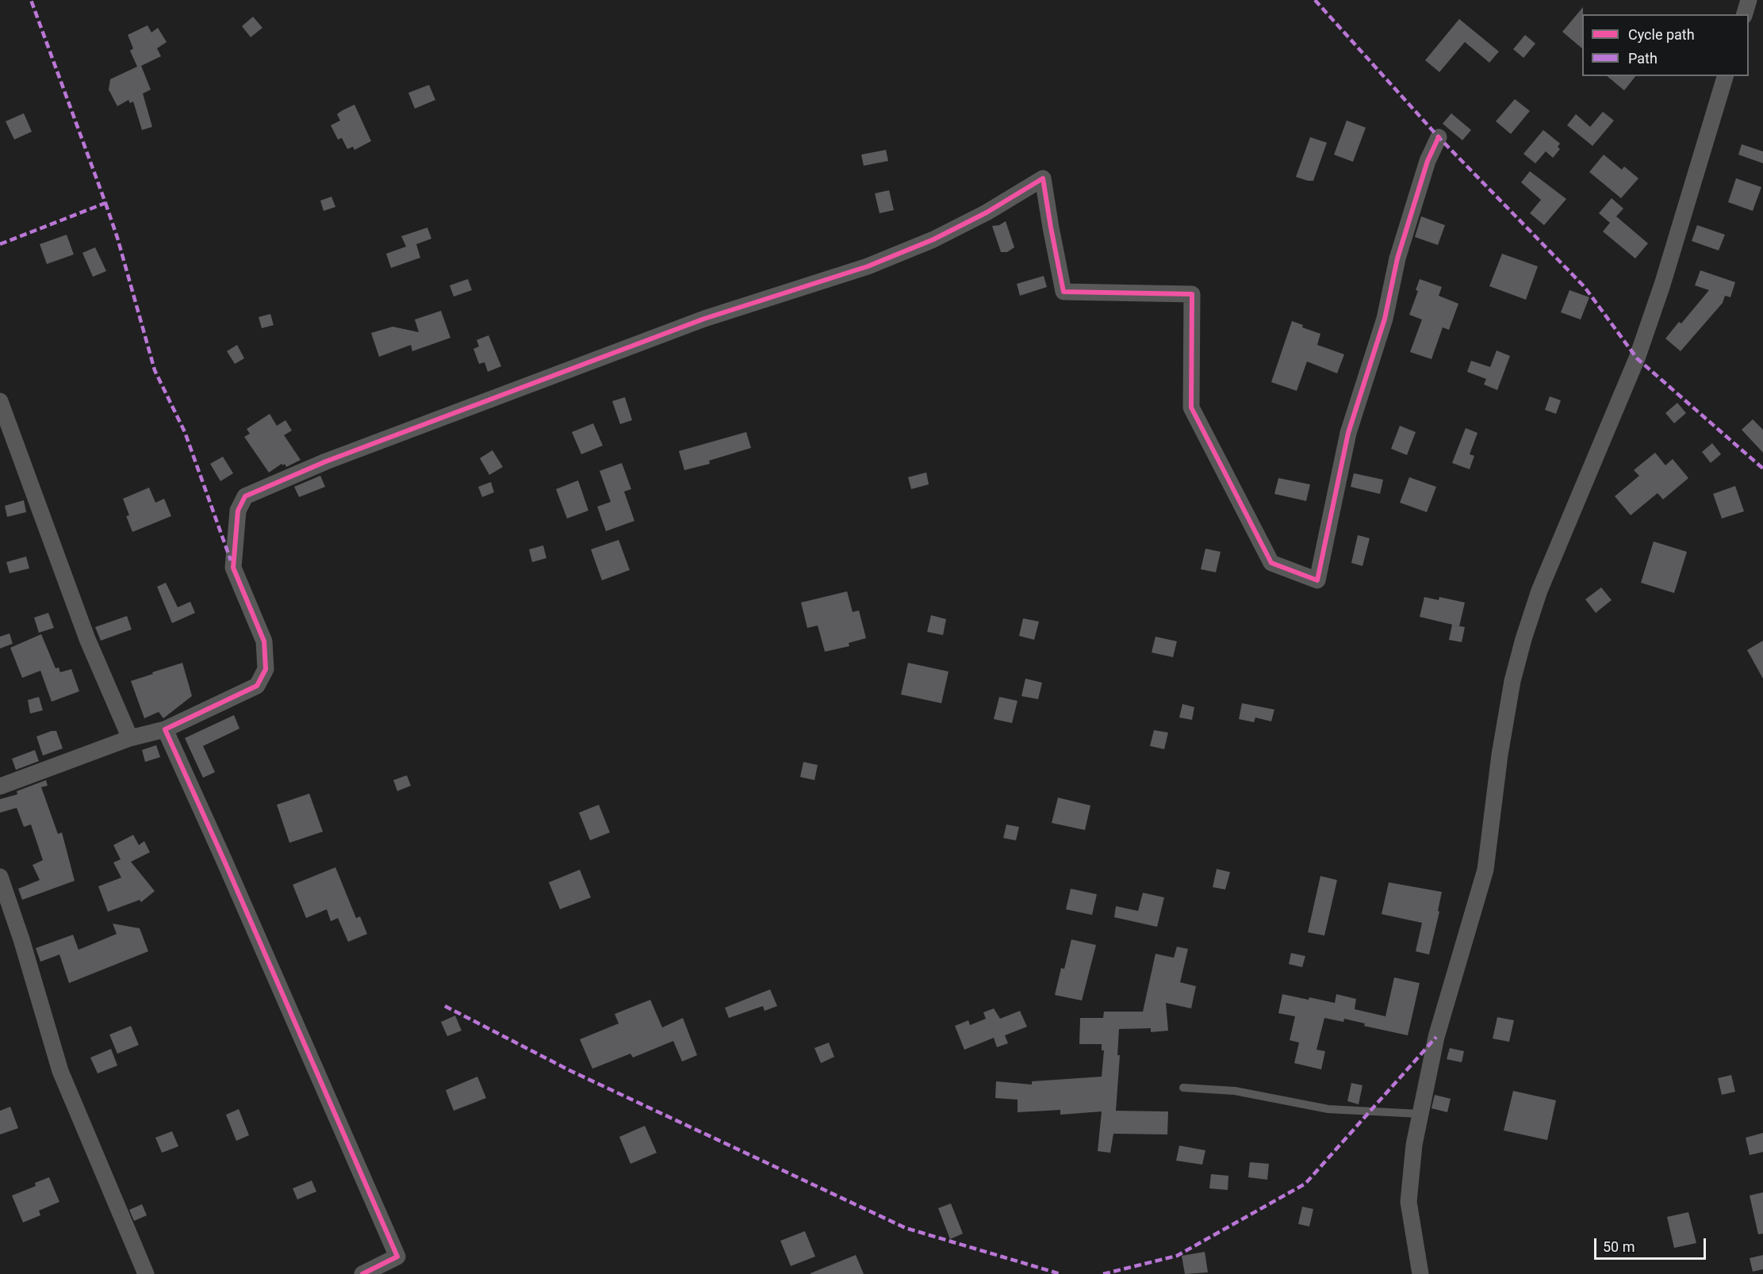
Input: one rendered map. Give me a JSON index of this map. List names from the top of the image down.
{
  "legend": ["Cycle path", "Path"],
  "scale_bar": "50 m"
}
